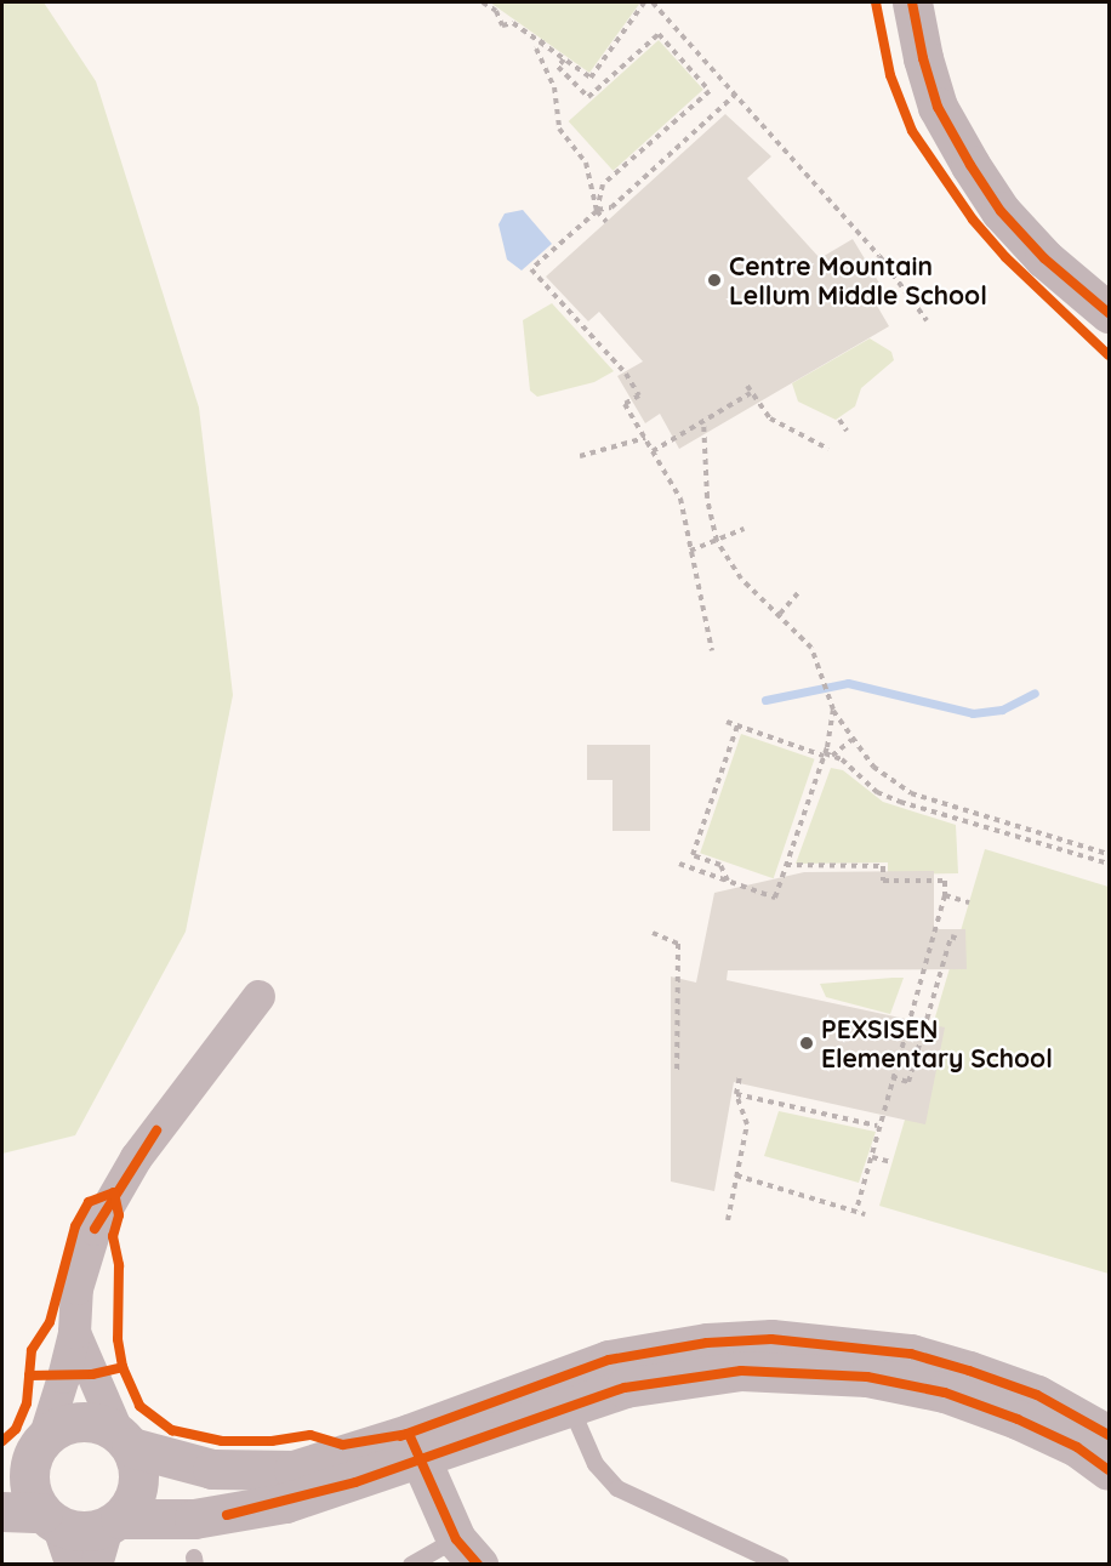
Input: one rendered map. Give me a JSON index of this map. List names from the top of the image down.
{
  "places": ["Centre Mountain Lellum Middle School", "PEXSISEṈ Elementary School"]
}
